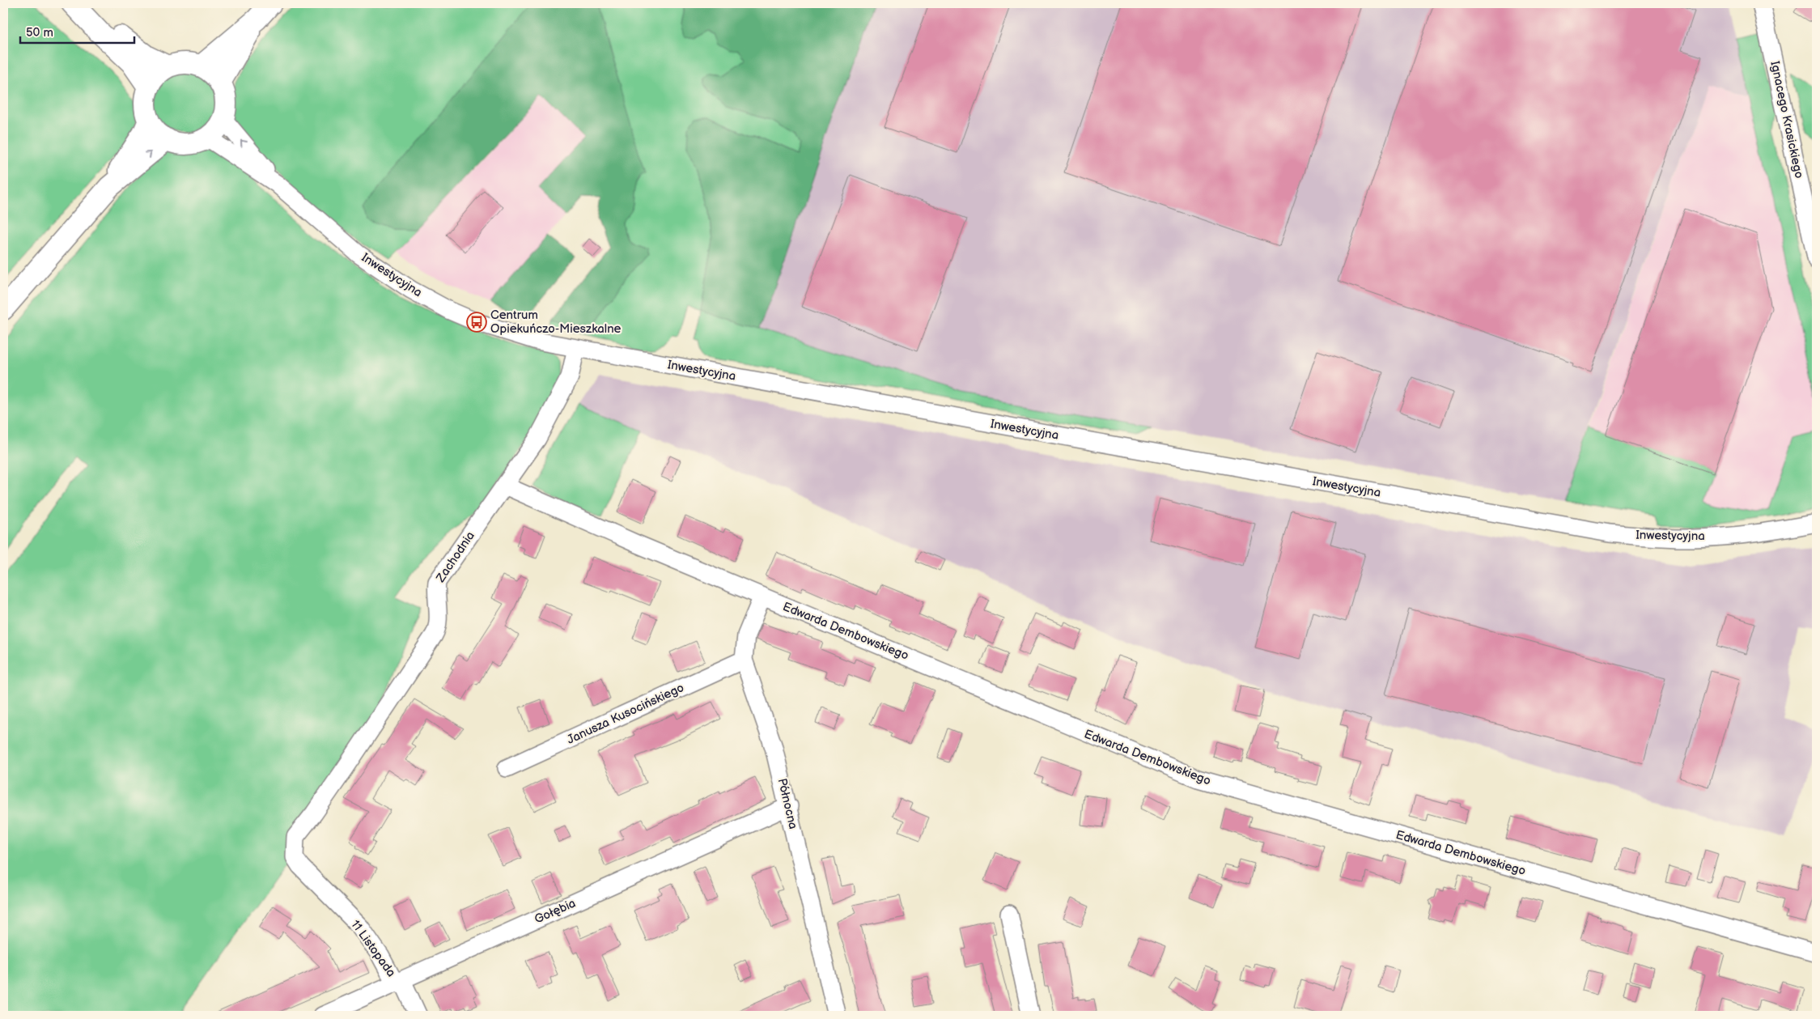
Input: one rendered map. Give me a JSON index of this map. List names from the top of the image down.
{
  "streets": {
    "street": [
      "Ignacego Krasickiego",
      "Inwestycyjna",
      "Zachodnia",
      "Edwarda Dembowskiego",
      "Janusza Kusocińskiego",
      "Północna",
      "Gołębia",
      "11 Listopada"
    ]
  },
  "crossings": [
    ["Inwestycyjna", "Zachodnia"],
    ["Zachodnia", "Edwarda Dembowskiego"],
    ["Zachodnia", "11 Listopada"],
    ["Edwarda Dembowskiego", "Północna"],
    ["Janusza Kusocińskiego", "Północna"],
    ["Północna", "Gołębia"],
    ["Gołębia", "11 Listopada"]
  ],
  "places": {
    "bus stop": ["Centrum Opiekuńczo-Mieszkalne"]
  },
  "scale_bar": "50 m"
}
